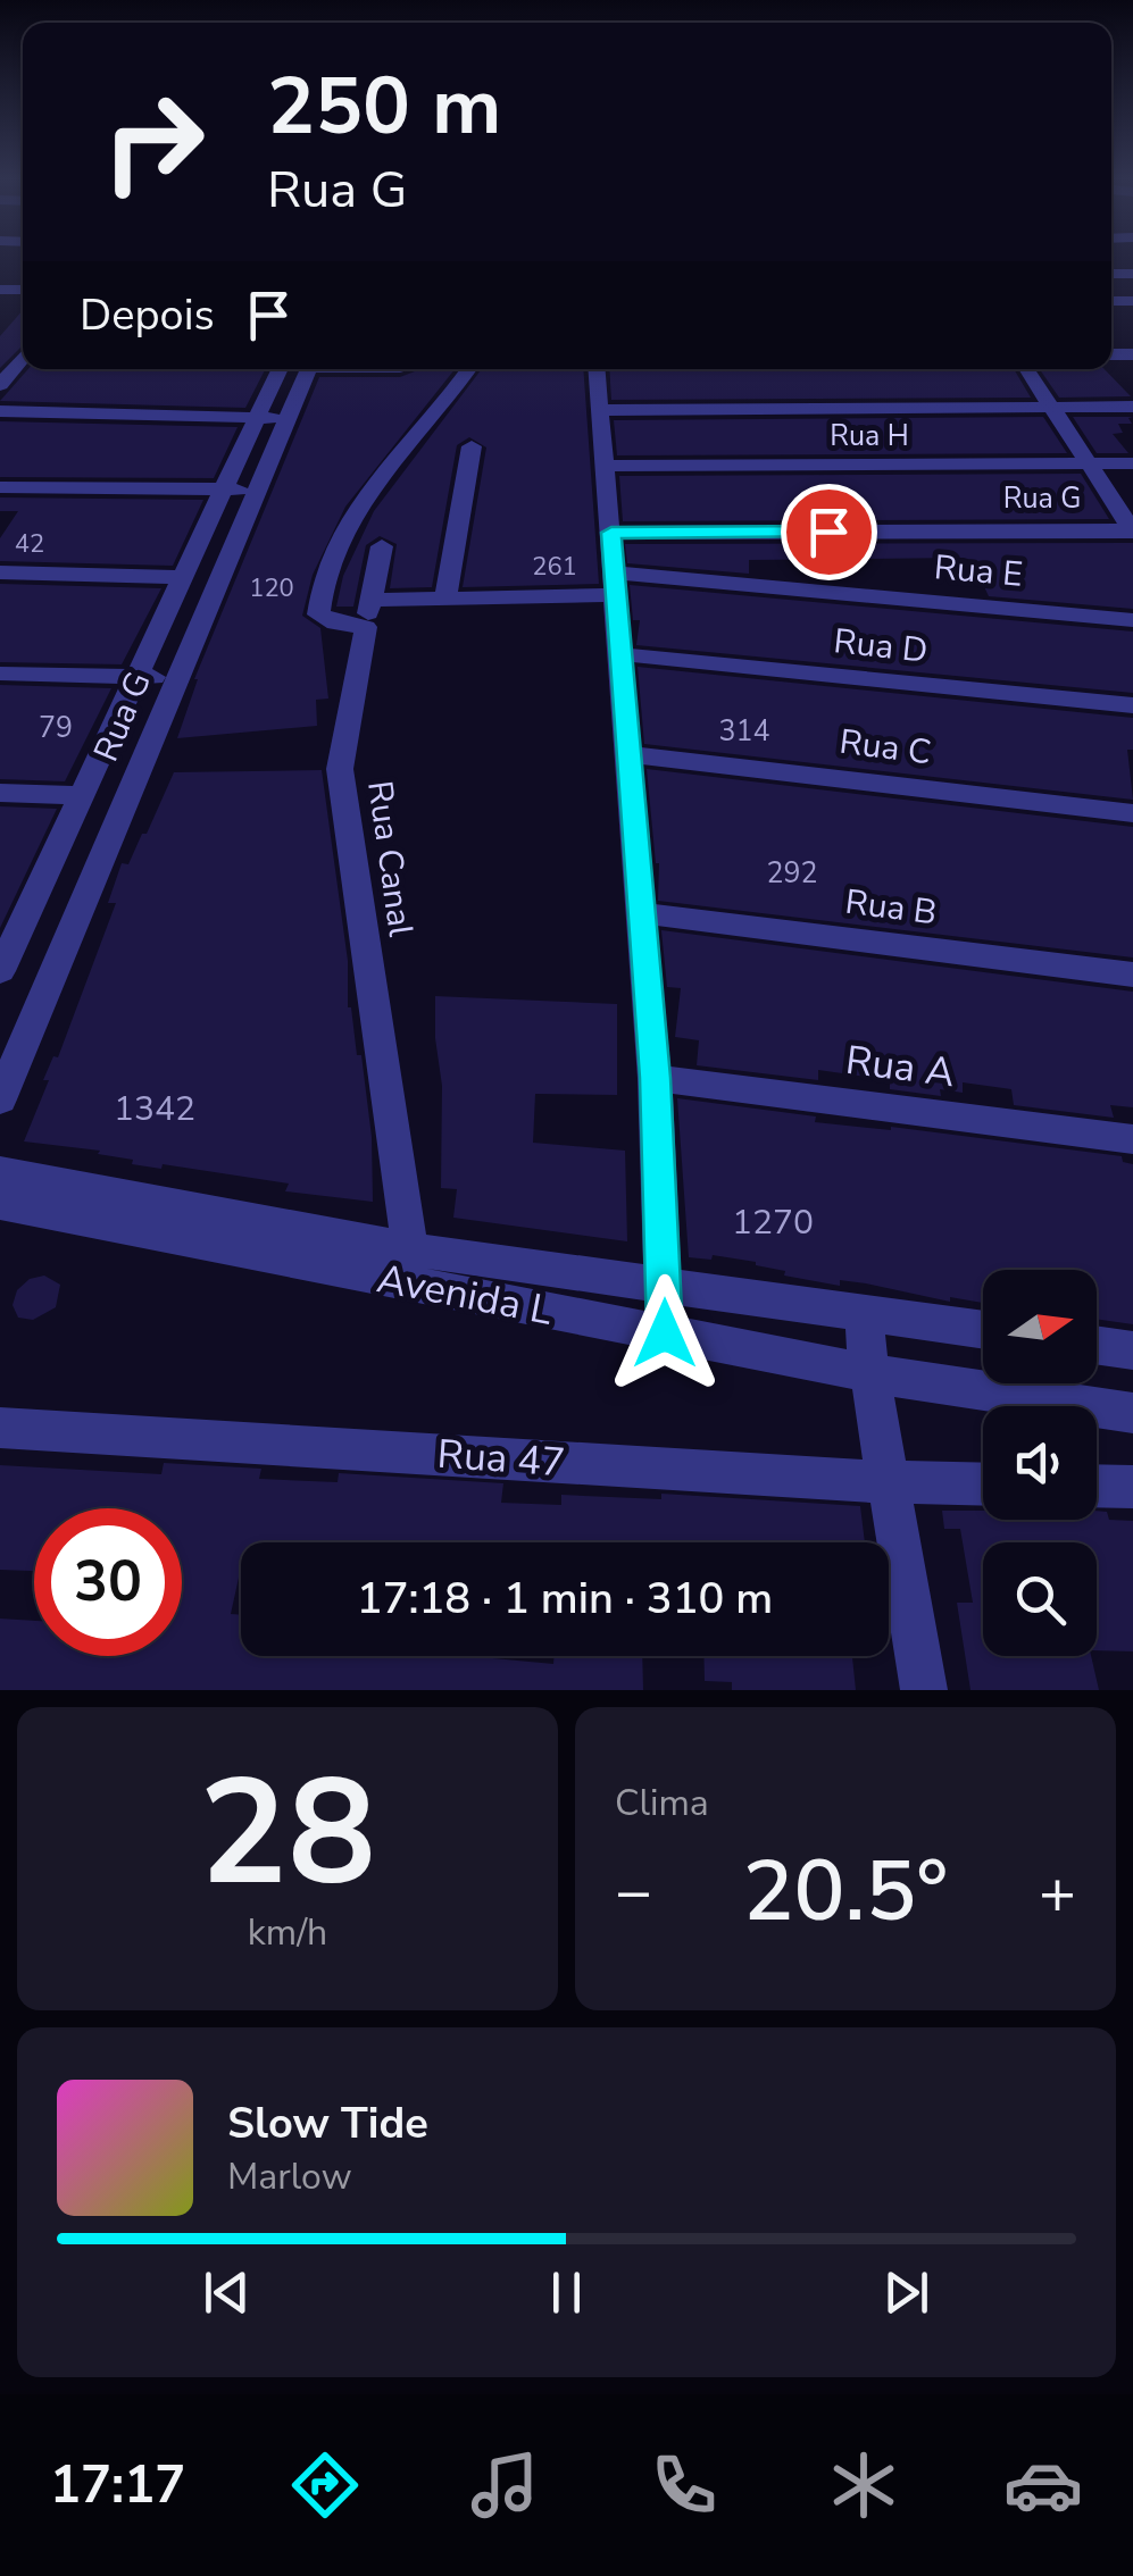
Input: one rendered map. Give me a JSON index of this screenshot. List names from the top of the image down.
{
  "streets": {
    "street": [
      "Rua H",
      "Rua G",
      "Rua E",
      "Rua D",
      "Rua C",
      "Rua Canal",
      "Rua B",
      "Rua A",
      "Avenida L",
      "Rua 47"
    ]
  },
  "crossings": [
    ["Rua E", "Rua Canal"],
    ["Rua Canal", "Avenida L"]
  ],
  "house_numbers": [
    "42",
    "261",
    "120",
    "79",
    "314",
    "292",
    "1342",
    "1270"
  ],
  "north": "right",
  "page": {
    "turn": ["250 m", "Rua G"],
    "then": "Depois",
    "limit": "30",
    "trip": "17:18 · 1 min · 310 m",
    "tile": [
      ["28", "km/h"],
      "Clima"
    ],
    "heat": ["−", "20.5°", "+"],
    "song": ["Slow Tide", "Marlow"],
    "tabs": "17:17"
  }
}
